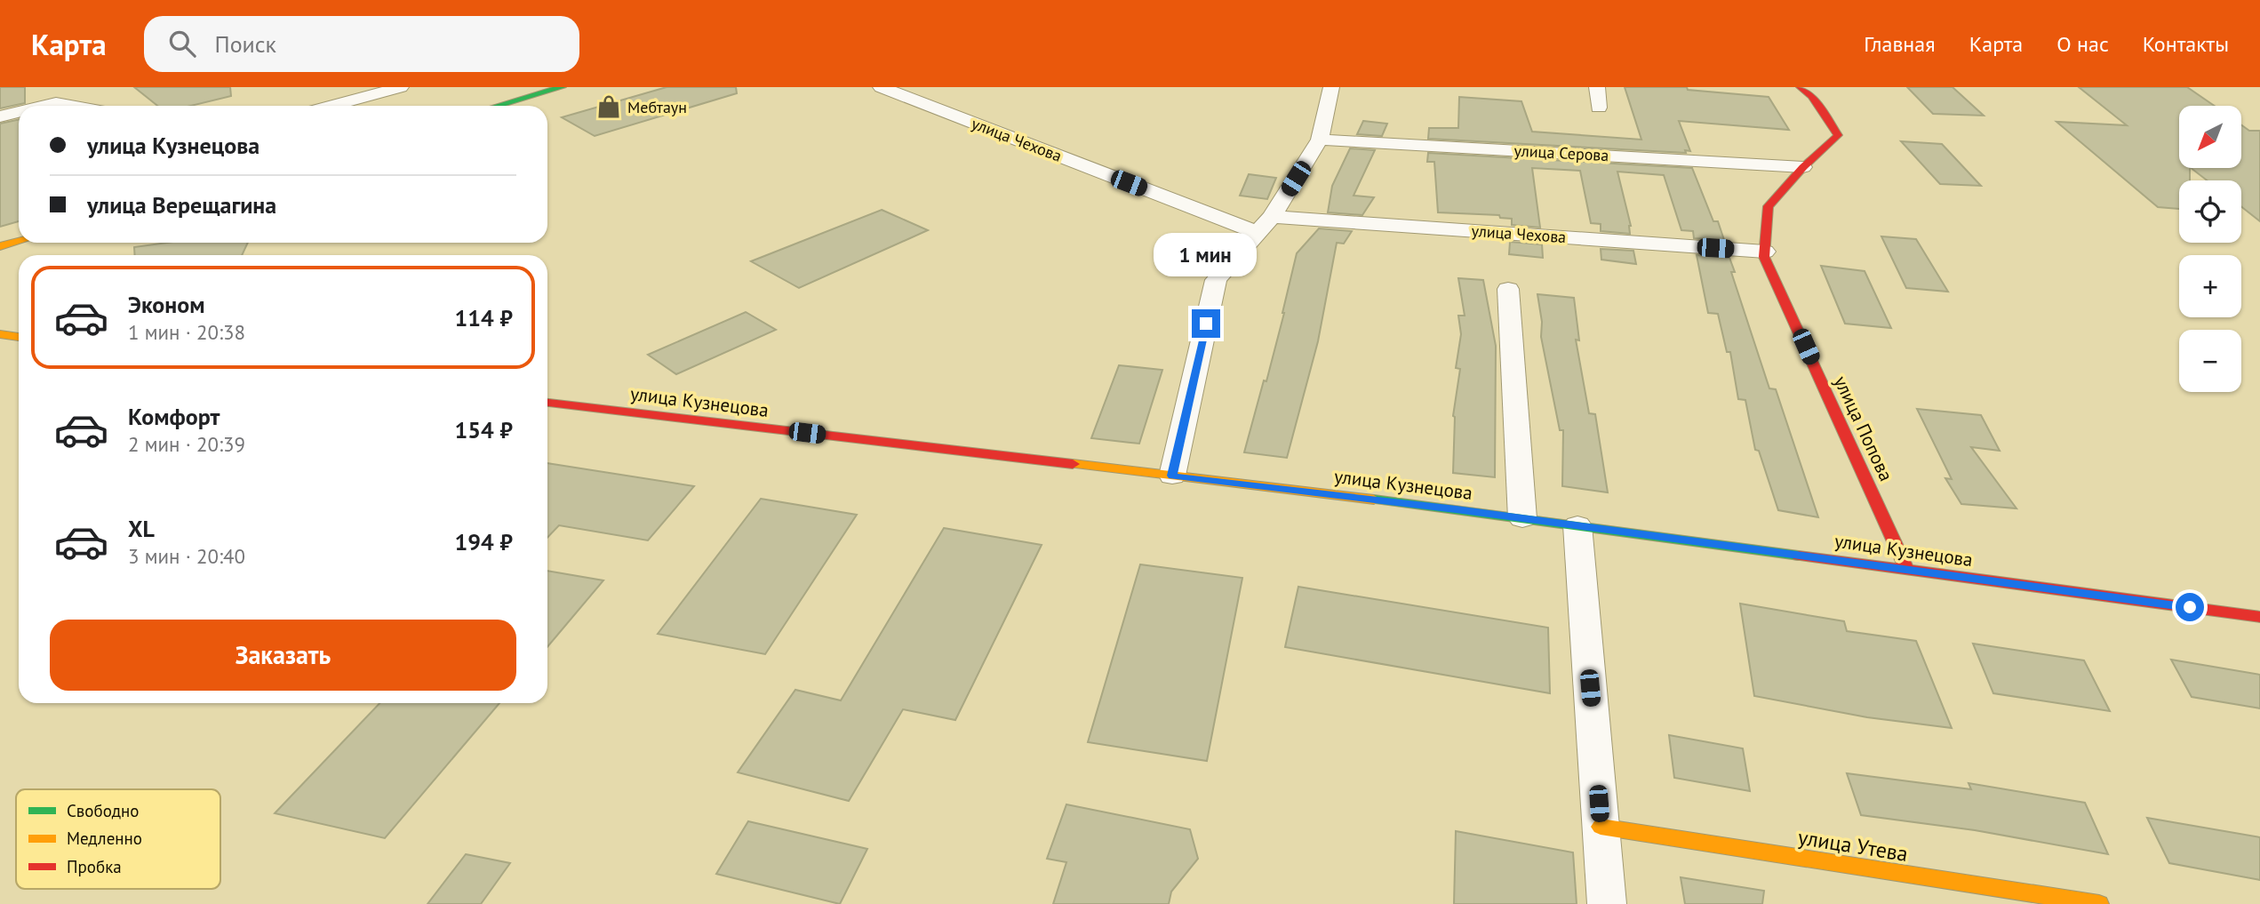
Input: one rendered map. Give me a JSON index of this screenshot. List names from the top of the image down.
{
  "streets": {
    "main road": ["улица Кузнецова", "улица Попова", "улица Утева"],
    "street": ["улица Чехова", "улица Серова"]
  },
  "crossings": [
    ["улица Чехова", "улица Попова"],
    ["улица Серова", "улица Попова"],
    ["улица Кузнецова", "улица Попова"]
  ],
  "places": {
    "shop": ["Мебтаун"]
  },
  "legend": ["Свободно", "Медленно", "Пробка"],
  "north": "bottom left",
  "page": {
    "header": "Карта",
    "search": "Поиск",
    "nav": [
      "Главная",
      "Карта",
      "О нас",
      "Контакты"
    ],
    "map_buttons": ["+", "−"],
    "banner": ["улица Кузнецова", "улица Верещагина"],
    "bubble": "1 мин",
    "list": [
      {
        "name": "Эконом",
        "note": "1 мин · 20:38",
        "value": "114 ₽"
      },
      {
        "name": "Комфорт",
        "note": "2 мин · 20:39",
        "value": "154 ₽"
      },
      {
        "name": "XL",
        "note": "3 мин · 20:40",
        "value": "194 ₽"
      }
    ],
    "buttons": "Заказать"
  }
}
